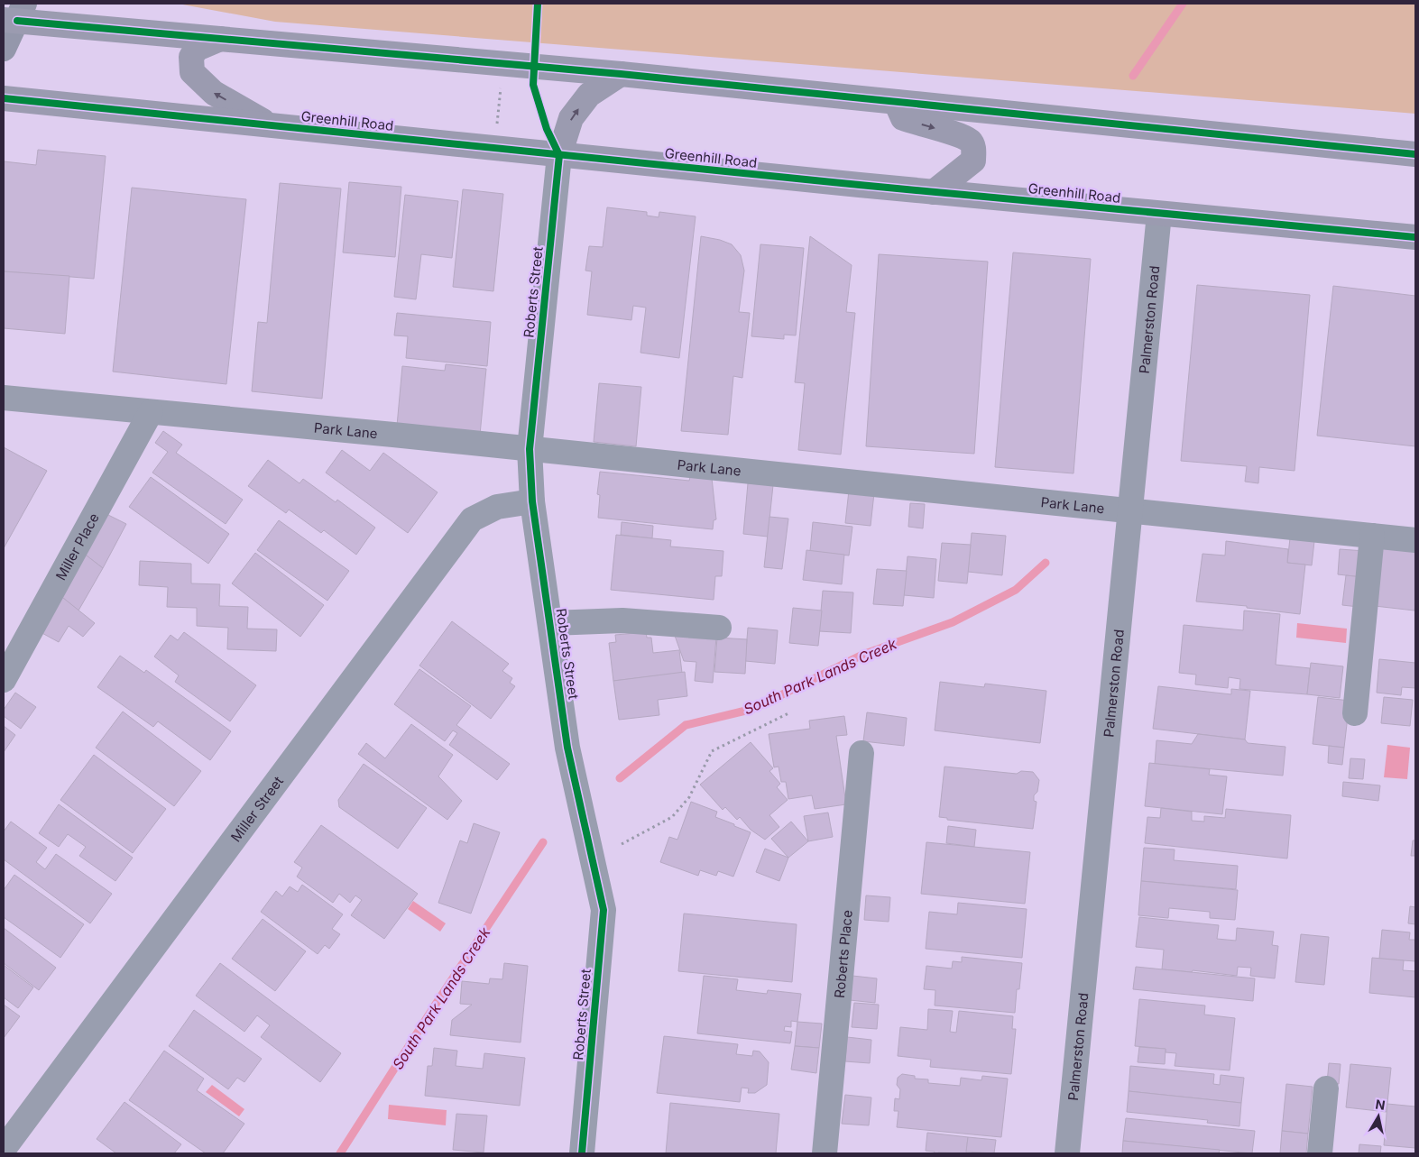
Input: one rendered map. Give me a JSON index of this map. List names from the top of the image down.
{
  "streets": {
    "highway": ["Greenhill Road"],
    "street": [
      "Roberts Street",
      "Palmerston Road",
      "Park Lane",
      "Miller Place",
      "Miller Street",
      "Roberts Place"
    ]
  },
  "crossings": [
    ["Greenhill Road", "Roberts Street"],
    ["Greenhill Road", "Palmerston Road"],
    ["Roberts Street", "Park Lane"],
    ["Roberts Street", "Miller Street"],
    ["Palmerston Road", "Park Lane"],
    ["Park Lane", "Miller Place"]
  ],
  "water": ["South Park Lands Creek"],
  "north": "top"
}
